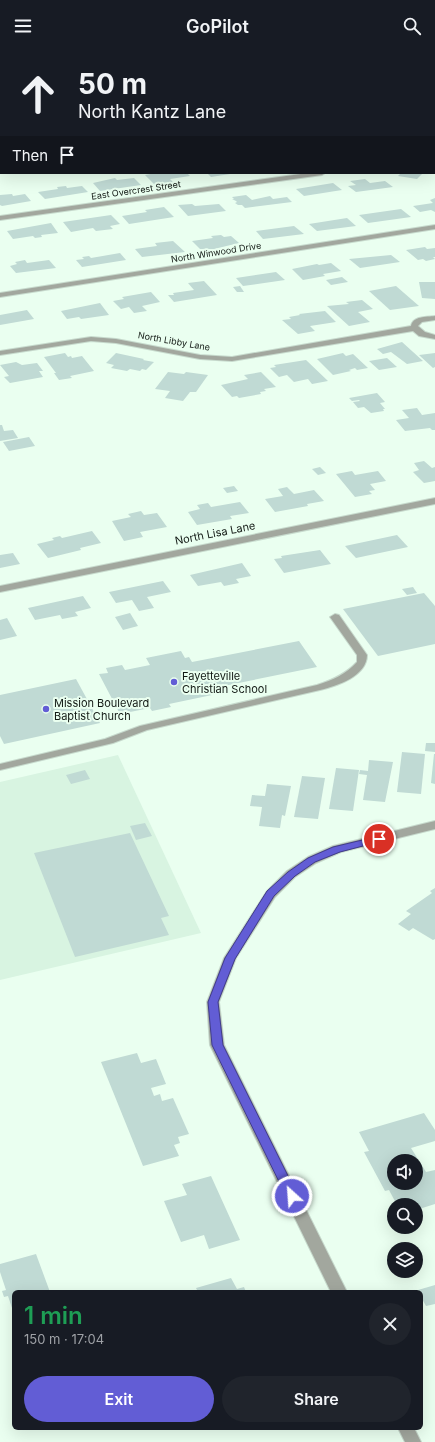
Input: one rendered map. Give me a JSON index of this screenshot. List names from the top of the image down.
{
  "streets": {
    "street": [
      "East Overcrest Street",
      "North Winwood Drive",
      "North Libby Lane",
      "North Lisa Lane"
    ]
  },
  "places": ["Fayetteville Christian School", "Mission Boulevard Baptist Church"],
  "page": {
    "header": "GoPilot",
    "turn": ["50 m", "North Kantz Lane"],
    "then": "Then",
    "heading": ["1 min", "150 m · 17:04"],
    "buttons": ["Exit", "Share"]
  }
}
